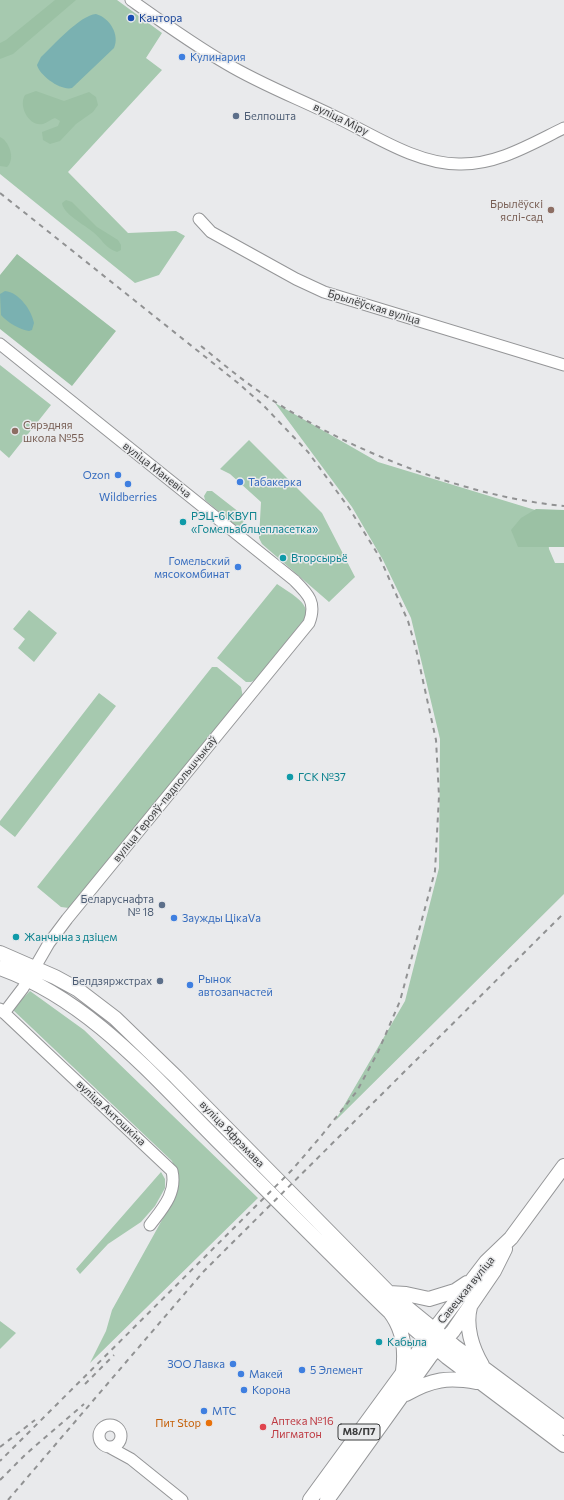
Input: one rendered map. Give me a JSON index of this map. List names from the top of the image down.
{
  "streets": {
    "main road": ["вуліца Яфрэмава", "Савецкая вуліца", "М8/П7"],
    "street": [
      "вуліца Міру",
      "Брылёўская вуліца",
      "вуліца Маневіча",
      "вуліца Герояў-падпольшчыкаў",
      "вуліца Антошкіна"
    ]
  },
  "crossings": [
    ["вуліца Маневіча", "вуліца Герояў-падпольшчыкаў"],
    ["вуліца Герояў-падпольшчыкаў", "вуліца Антошкіна"],
    ["вуліца Герояў-падпольшчыкаў", "вуліца Яфрэмава"],
    ["вуліца Антошкіна", "вуліца Яфрэмава"],
    ["вуліца Яфрэмава", "Савецкая вуліца"]
  ],
  "places": [
    "Кантора",
    "Кулинария",
    "Белпошта",
    "Брылёўскі яслі-сад",
    "Сярэдняя школа №55",
    "Ozon",
    "Табакерка",
    "Wildberries",
    "РЭЦ-6 КВУП «Гомельаблцепласетка»",
    "Вторсырьё",
    "Гомельский мясокомбинат",
    "ГСК №37",
    "Беларуснафта № 18",
    "Заужды ЦікаVа",
    "Жанчына з дзіцем",
    "Белдзяржстрах",
    "Рынок автозапчастей",
    "Кабыла",
    "ЗОО Лавка",
    "5 Элемент",
    "Макей",
    "Корона",
    "МТС",
    "Пит Stop",
    "Аптека №16 Лигматон"
  ]
}
